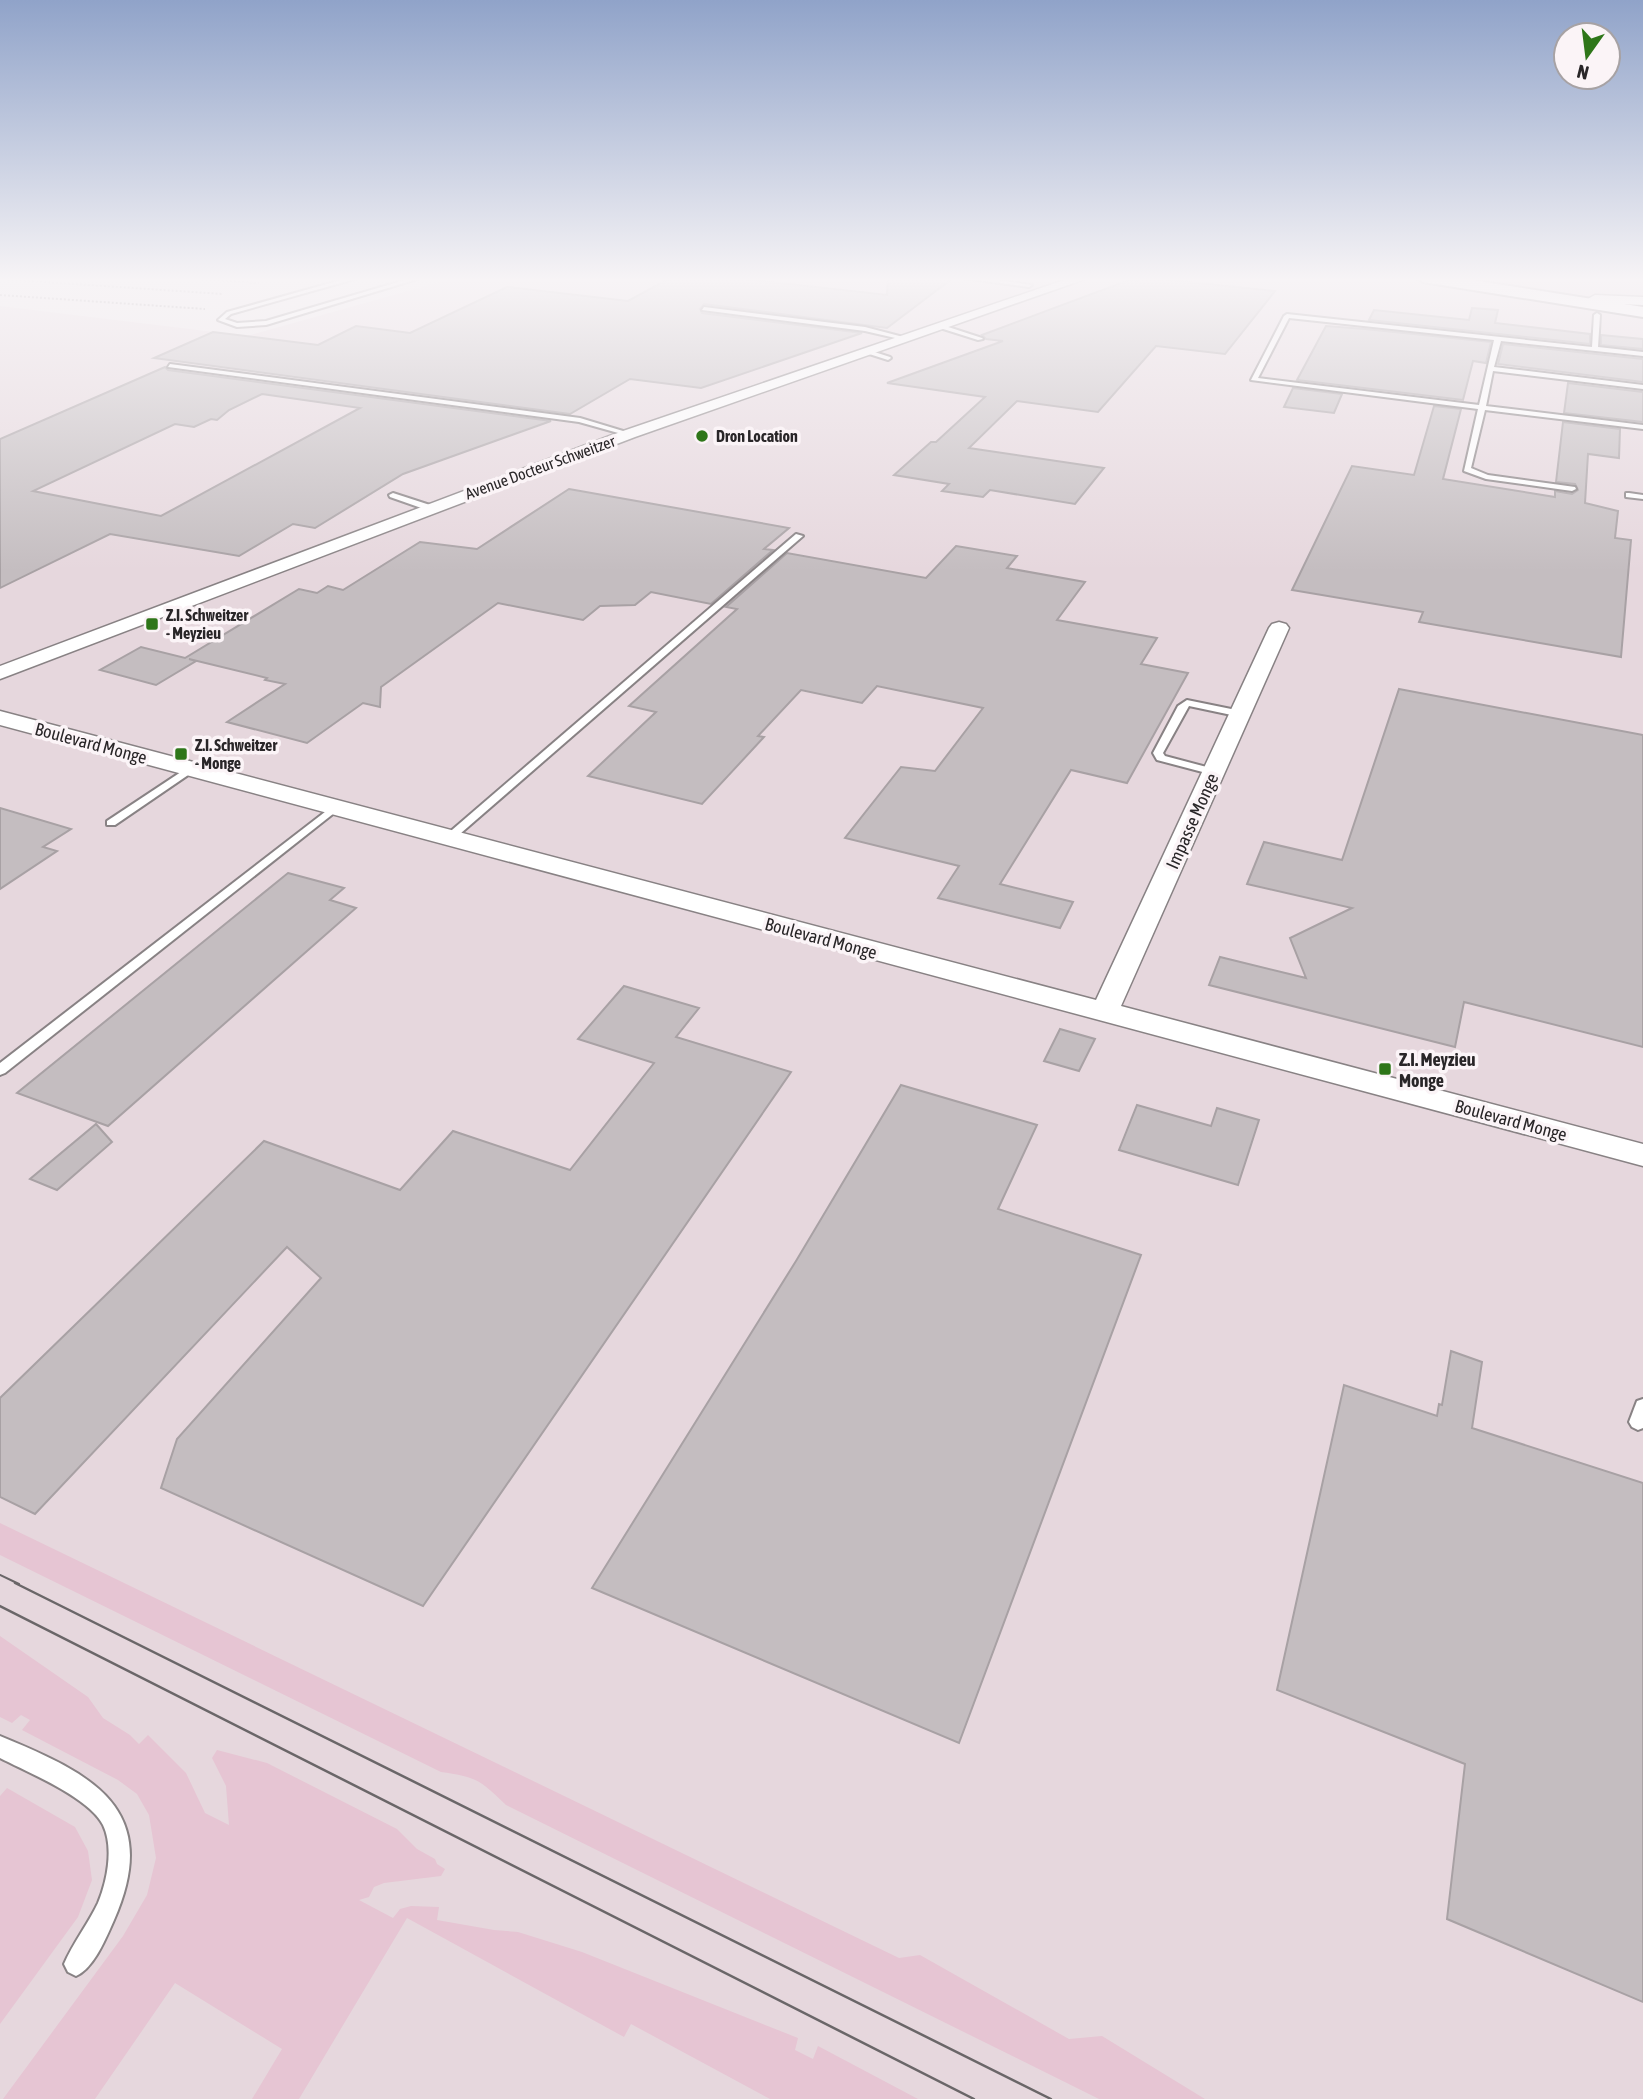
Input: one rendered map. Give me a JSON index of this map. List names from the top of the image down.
{
  "streets": {
    "street": ["Avenue Docteur Schweitzer", "Boulevard Monge", "Impasse Monge"]
  },
  "crossings": [
    ["Boulevard Monge", "Impasse Monge"]
  ],
  "places": {
    "other": ["Dron Location"],
    "transit": ["Z.I. Schweitzer - Meyzieu", "Z.I. Schweitzer - Monge", "Z.I. Meyzieu Monge"]
  },
  "north": "bottom"
}
